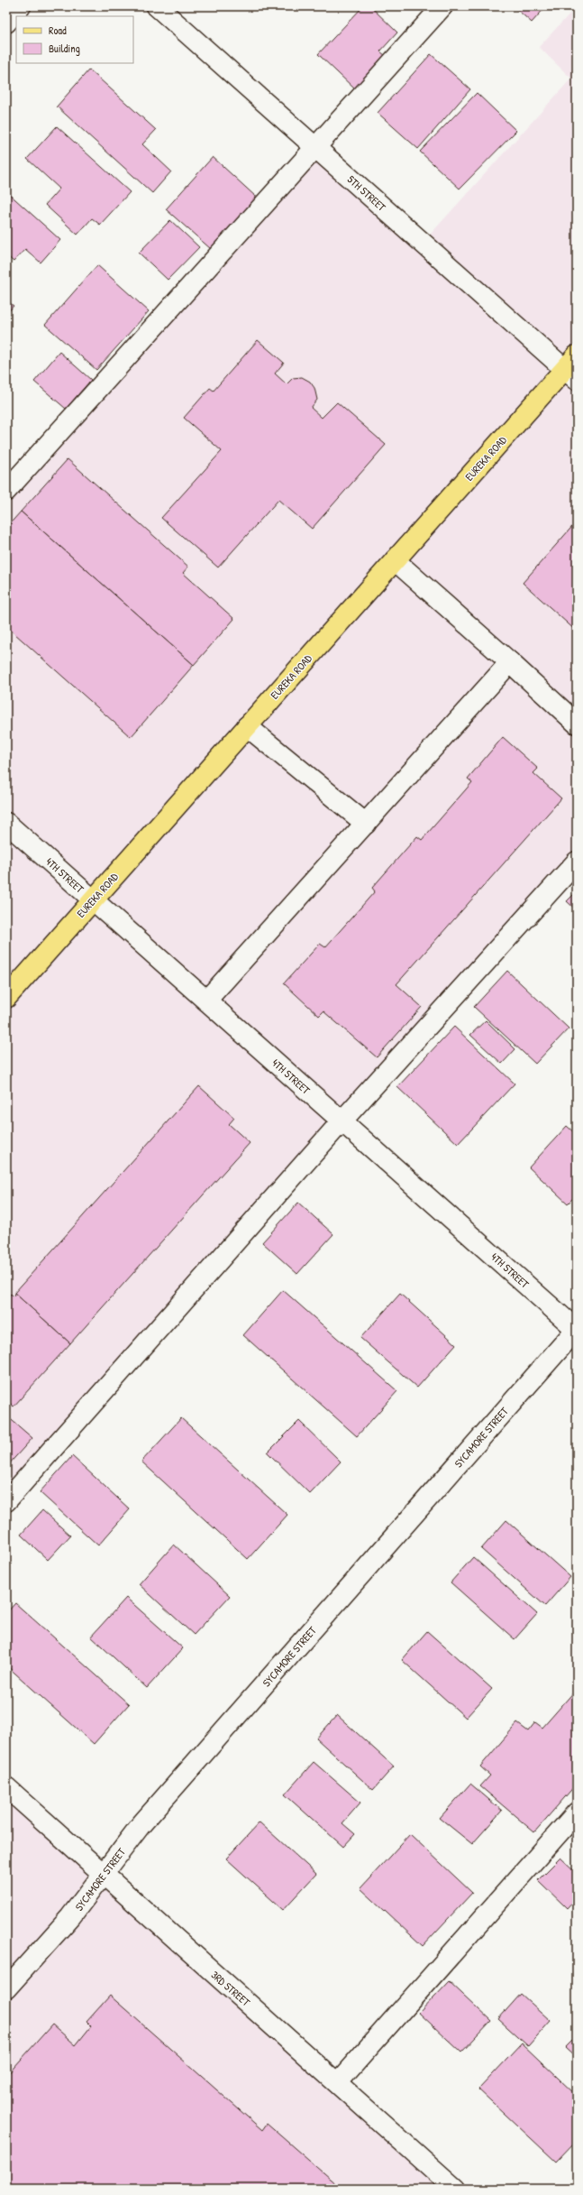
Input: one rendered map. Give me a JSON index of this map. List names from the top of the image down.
{
  "streets": {
    "main road": ["EUREKA ROAD"],
    "street": [
      "5TH STREET",
      "4TH STREET",
      "SYCAMORE STREET",
      "3RD STREET"
    ]
  },
  "crossings": [
    ["5TH STREET", "EUREKA ROAD"],
    ["EUREKA ROAD", "4TH STREET"],
    ["4TH STREET", "SYCAMORE STREET"],
    ["SYCAMORE STREET", "3RD STREET"]
  ],
  "legend": ["Road", "Building"]
}
